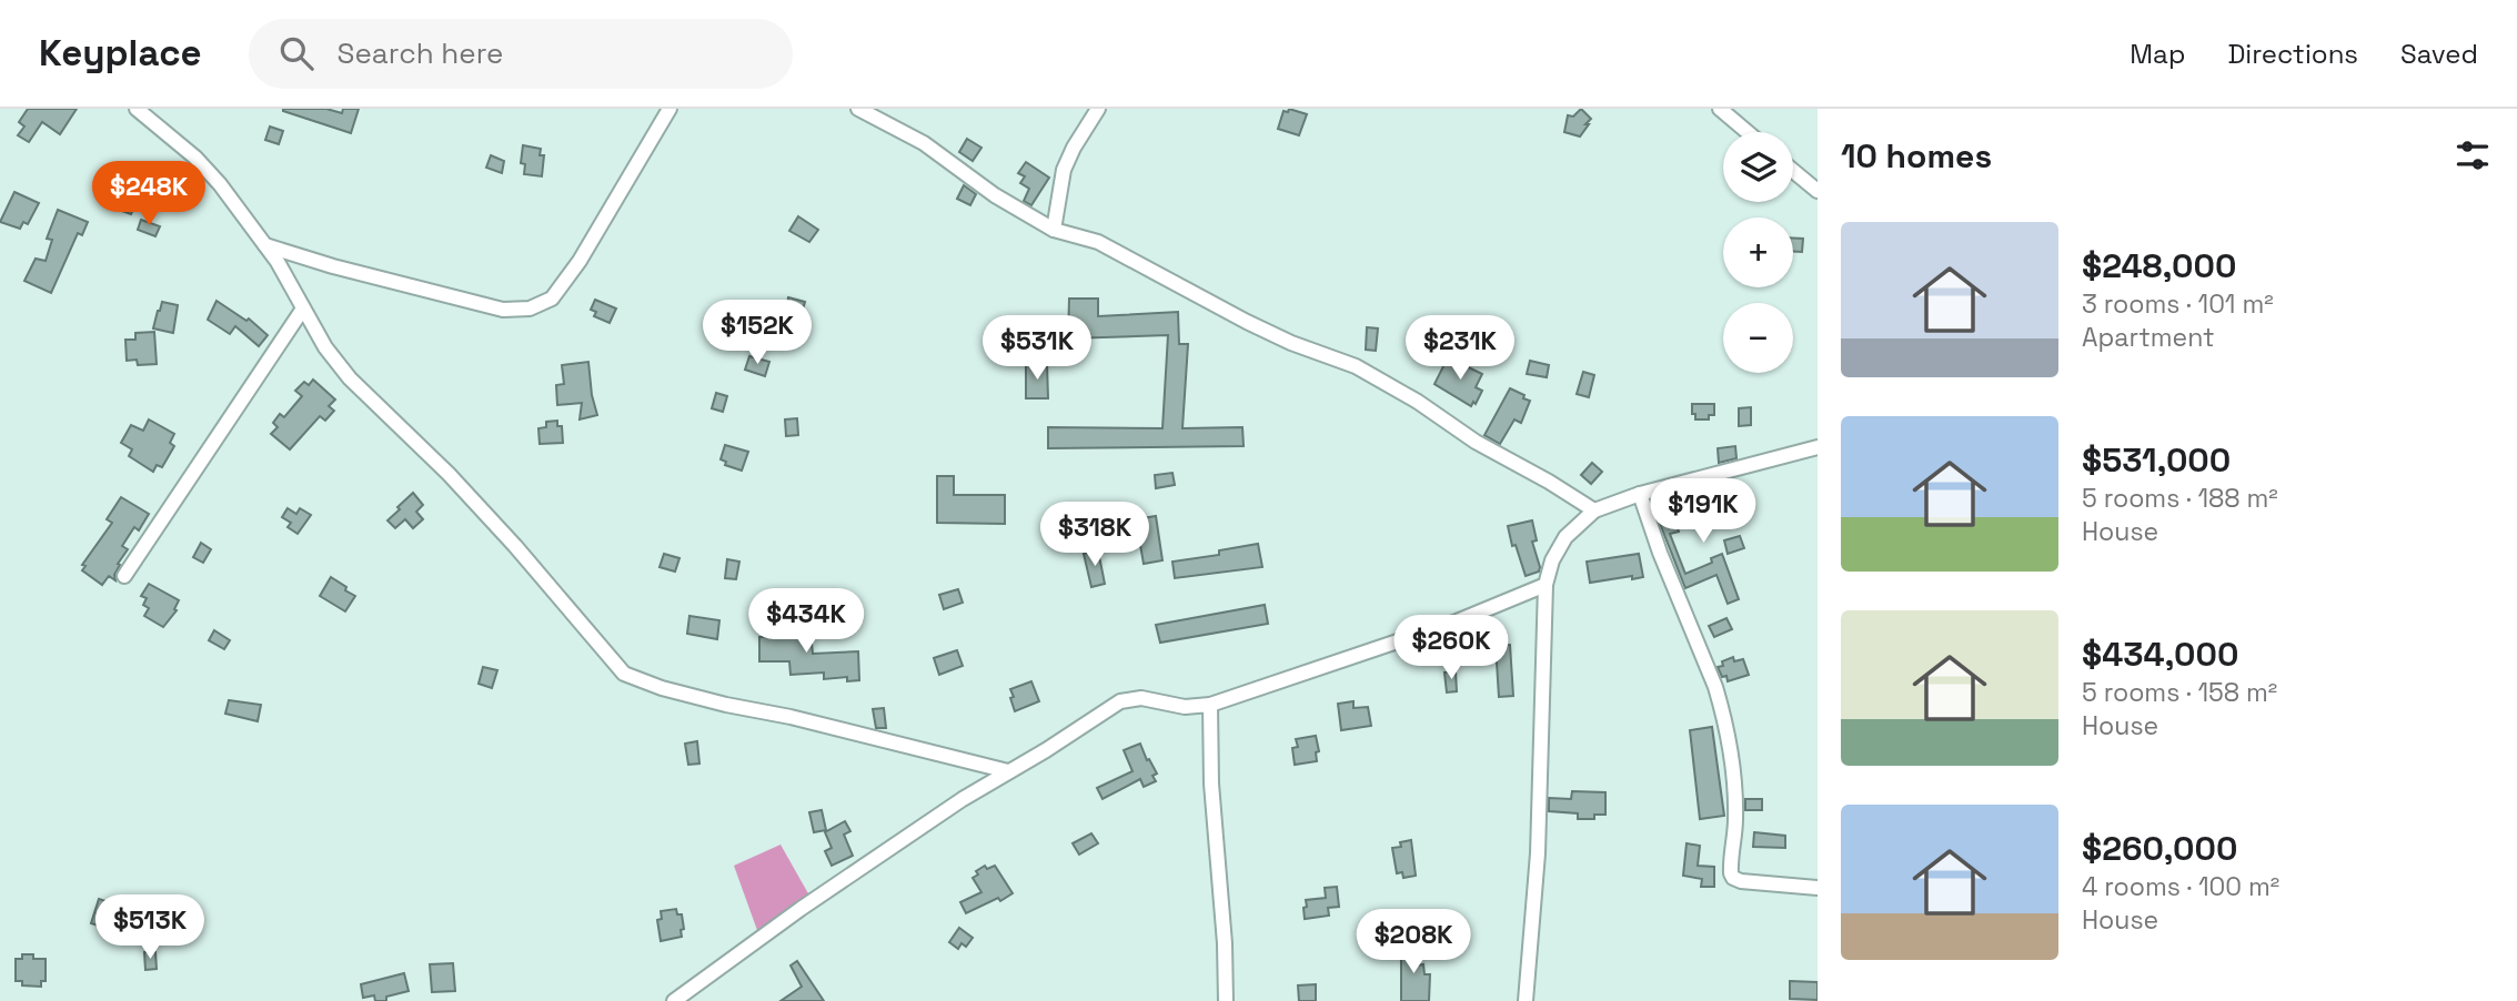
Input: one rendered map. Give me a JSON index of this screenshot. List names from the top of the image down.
{
  "page": {
    "header": "Keyplace",
    "search": "Search here",
    "nav": ["Map", "Directions", "Saved"],
    "heading": "10 homes",
    "map_buttons": ["+", "−"],
    "price": [
      "$248K",
      "$152K",
      "$531K",
      "$231K",
      "$191K",
      "$318K",
      "$434K",
      "$260K",
      "$513K",
      "$208K"
    ],
    "list": [
      {
        "name": "$248,000",
        "note": "3 rooms · 101 m² · Apartment"
      },
      {
        "name": "$531,000",
        "note": "5 rooms · 188 m² · House"
      },
      {
        "name": "$434,000",
        "note": "5 rooms · 158 m² · House"
      },
      {
        "name": "$260,000",
        "note": "4 rooms · 100 m² · House"
      }
    ]
  }
}
